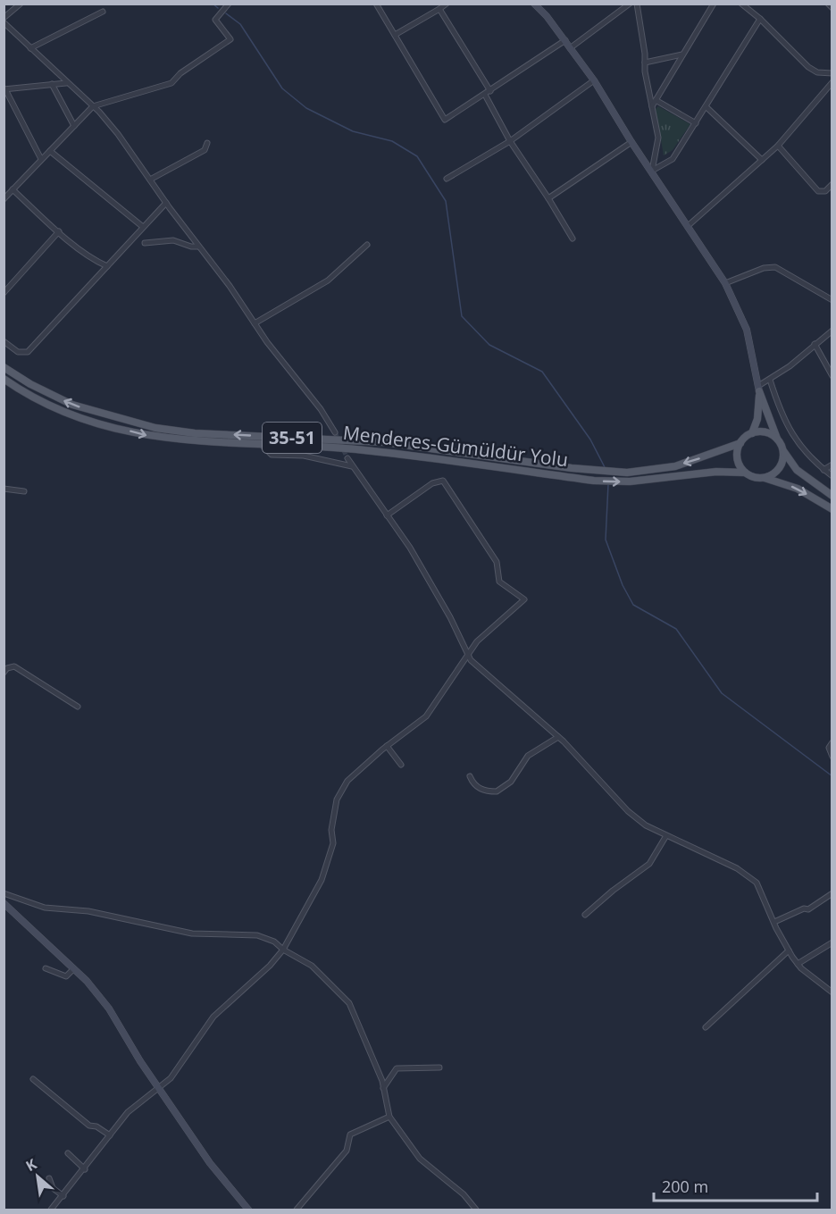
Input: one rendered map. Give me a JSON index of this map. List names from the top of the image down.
{
  "streets": {
    "main road": ["35-51", "Menderes-Gümüldür Yolu"]
  },
  "crossings": [
    ["35-51", "Menderes-Gümüldür Yolu"]
  ],
  "scale_bar": "200 m",
  "north": "top left"
}
